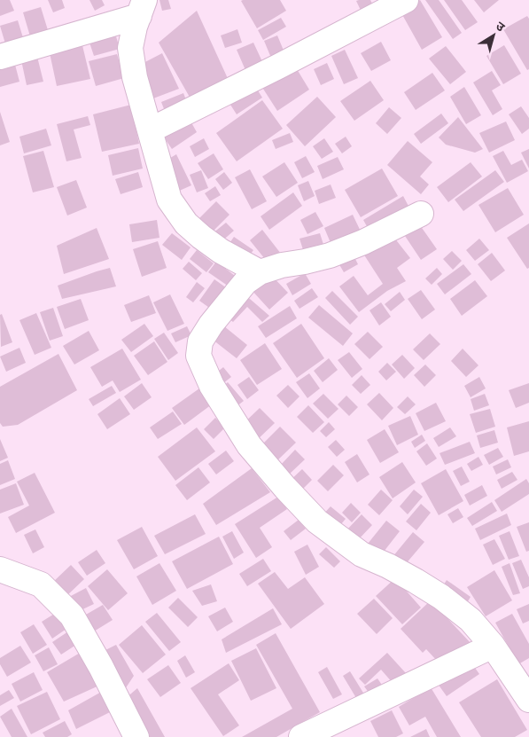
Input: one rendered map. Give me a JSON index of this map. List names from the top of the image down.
{
  "north": "top right"
}
